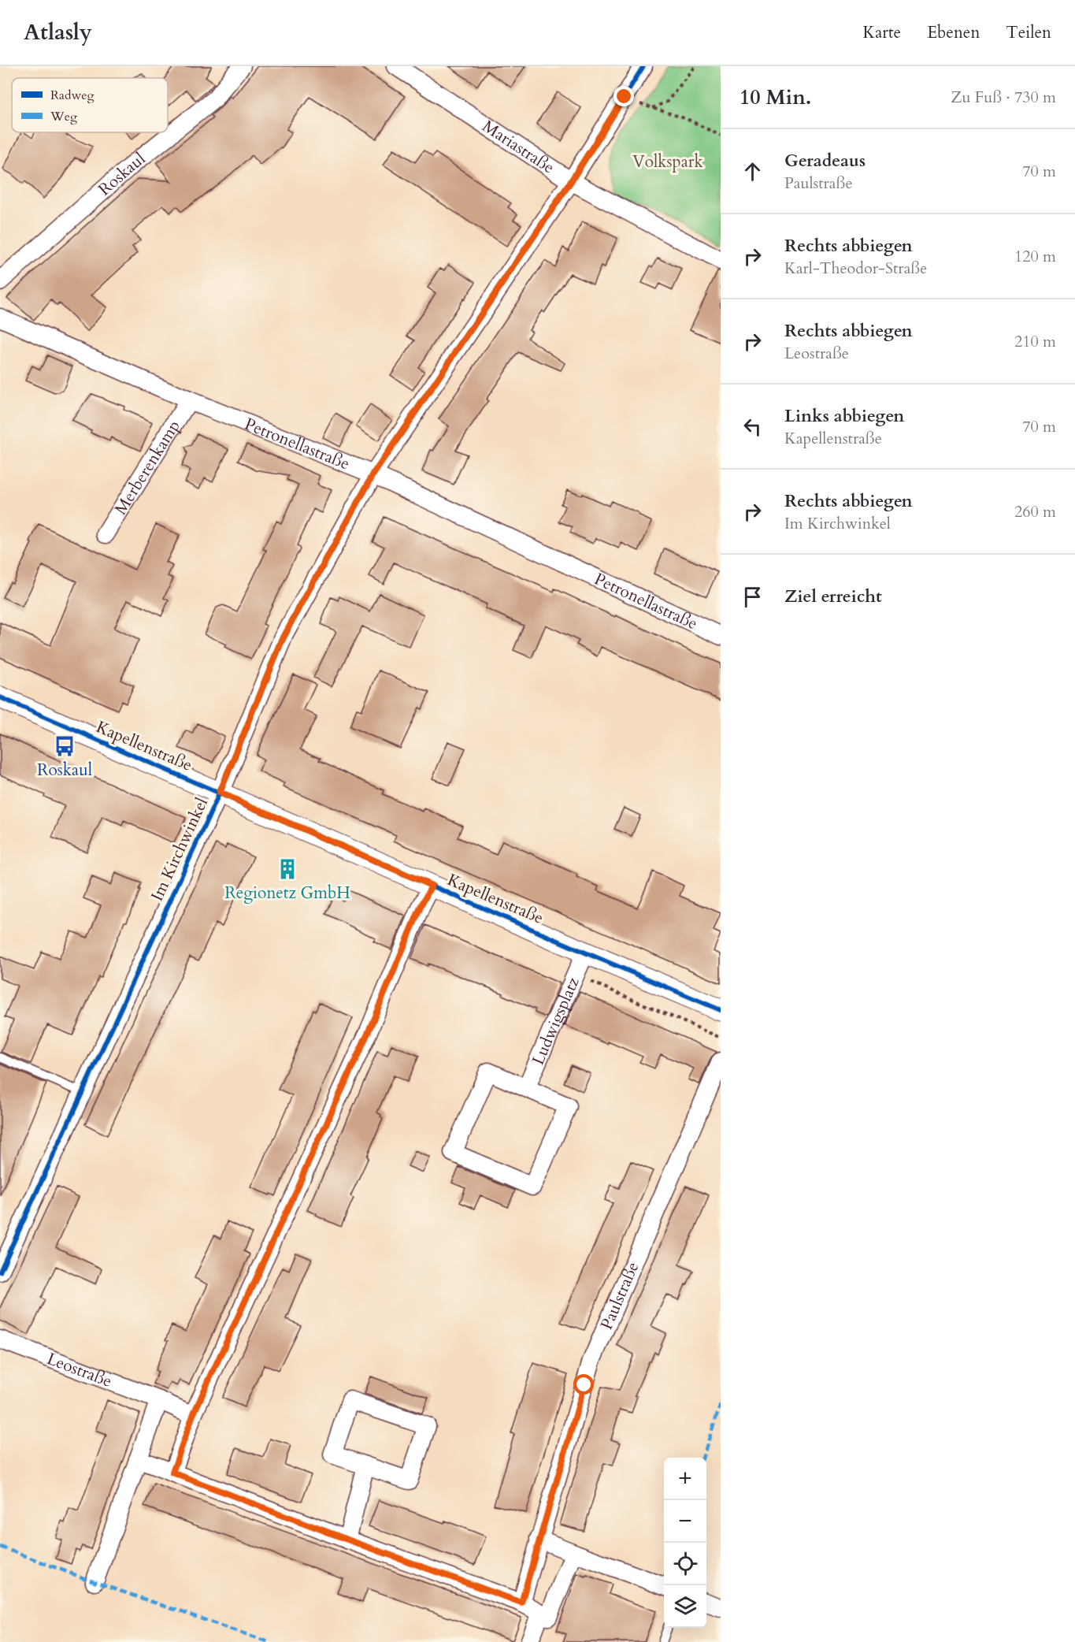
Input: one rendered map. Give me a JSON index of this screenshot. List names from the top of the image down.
{
  "streets": {
    "street": [
      "Mariastraße",
      "Roskaul",
      "Petronellastraße",
      "Merberenkamp",
      "Kapellenstraße",
      "Im Kirchwinkel",
      "Ludwigsplatz",
      "Paulstraße",
      "Leostraße"
    ]
  },
  "crossings": [
    ["Mariastraße", "Im Kirchwinkel"],
    ["Petronellastraße", "Merberenkamp"],
    ["Petronellastraße", "Im Kirchwinkel"],
    ["Kapellenstraße", "Im Kirchwinkel"],
    ["Kapellenstraße", "Ludwigsplatz"]
  ],
  "parks": ["Volkspark"],
  "places": {
    "bus stop": ["Roskaul"],
    "building": ["Regionetz GmbH"]
  },
  "legend": ["Radweg", "Weg"],
  "page": {
    "header": "Atlasly",
    "nav": ["Karte", "Ebenen", "Teilen"],
    "heading": ["10 Min.", "Zu Fuß · 730 m"],
    "list": [
      ["Geradeaus", "Paulstraße", "70 m"],
      ["Rechts abbiegen", "Karl-Theodor-Straße", "120 m"],
      ["Rechts abbiegen", "Leostraße", "210 m"],
      ["Links abbiegen", "Kapellenstraße", "70 m"],
      ["Rechts abbiegen", "Im Kirchwinkel", "260 m"],
      "Ziel erreicht"
    ],
    "map_buttons": ["+", "−"]
  }
}
